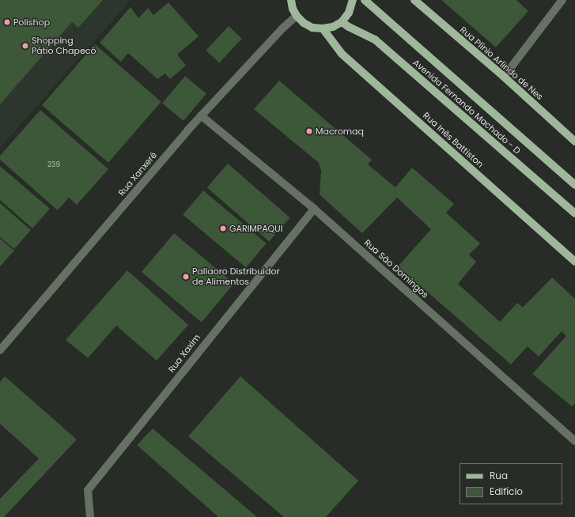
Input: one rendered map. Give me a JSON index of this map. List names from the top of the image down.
{
  "streets": {
    "main road": ["Rua Plínio Arlindo de Nes", "Avenida Fernando Machado - D", "Rua Inês Battiston"],
    "street": ["Rua Xanxerê", "Rua São Domingos", "Rua Xaxim"]
  },
  "crossings": [
    ["Rua Xanxerê", "Rua São Domingos"],
    ["Rua São Domingos", "Rua Xaxim"]
  ],
  "places": [
    "Polishop",
    "Shopping Pátio Chapecó",
    "Macromaq",
    "GARIMPAQUI",
    "Pallaoro Distribuidor de Alimentos"
  ],
  "house_numbers": ["239"],
  "legend": ["Rua", "Edifício"]
}
